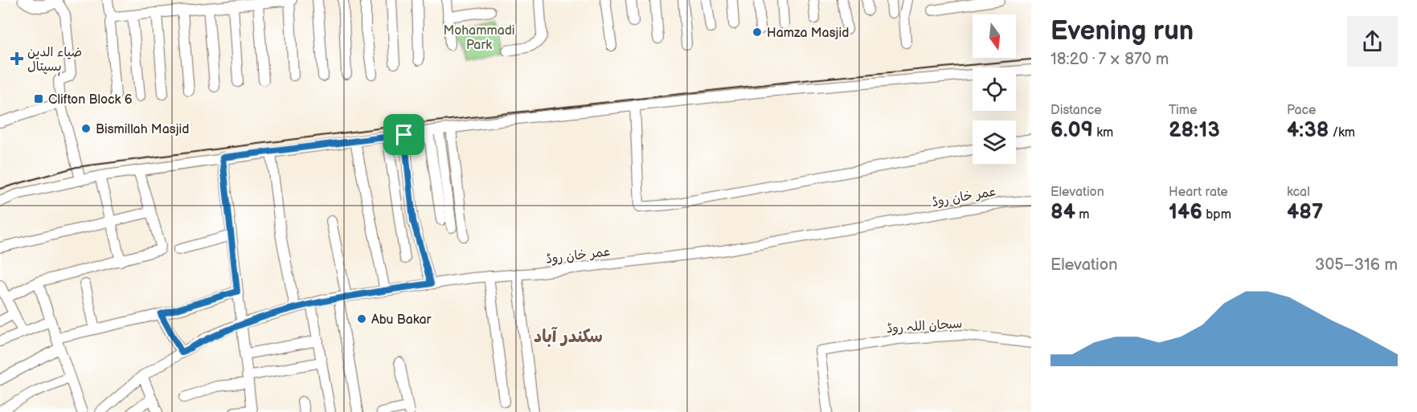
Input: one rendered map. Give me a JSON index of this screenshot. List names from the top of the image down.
{
  "streets": {
    "street": ["عمر خان روڈ", "سبحان اللہ روڈ"]
  },
  "districts": ["سکندر آباد"],
  "parks": ["Mohammadi Park"],
  "places": {
    "other": ["Hamza Masjid", "Bismillah Masjid", "Abu Bakar"],
    "health": ["ضیاء الدین ہسپتال"],
    "transit": ["Clifton Block 6"]
  },
  "north": "bottom",
  "page": {
    "heading": ["Evening run", "18:20 · 7 × 870 m"],
    "stats": [
      ["Distance", "6.09 km"],
      ["Time", "28:13"],
      ["Pace", "4:38 /km"],
      ["Elevation", "84 m"],
      ["Heart rate", "146 bpm"],
      ["kcal", "487"]
    ],
    "chart": ["Elevation", "305–316 m"]
  }
}
